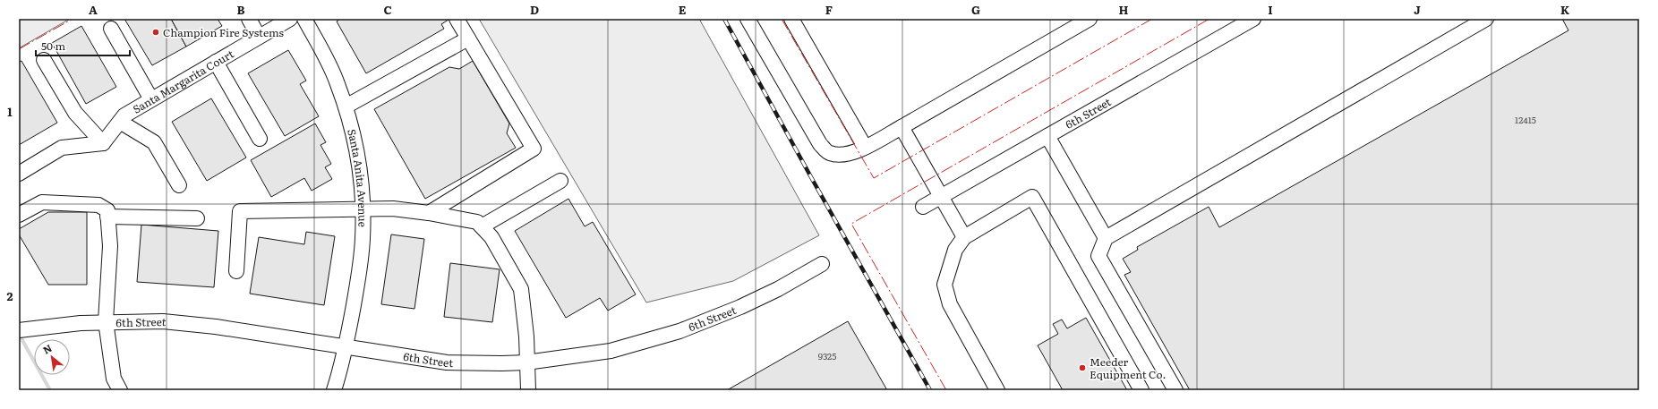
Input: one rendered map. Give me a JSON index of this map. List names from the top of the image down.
{
  "streets": {
    "street": ["Santa Margarita Court", "6th Street", "Santa Anita Avenue"]
  },
  "crossings": [
    ["6th Street", "Santa Anita Avenue"]
  ],
  "places": ["Champion Fire Systems", "Meeder Equipment Co."],
  "house_numbers": ["12415", "9325"],
  "scale_bar": "50 m",
  "north": "top left",
  "grid": {
    "columns": [
      "A",
      "B",
      "C",
      "D",
      "E",
      "F",
      "G",
      "H",
      "I",
      "J",
      "K"
    ],
    "rows": ["1", "2"]
  }
}
